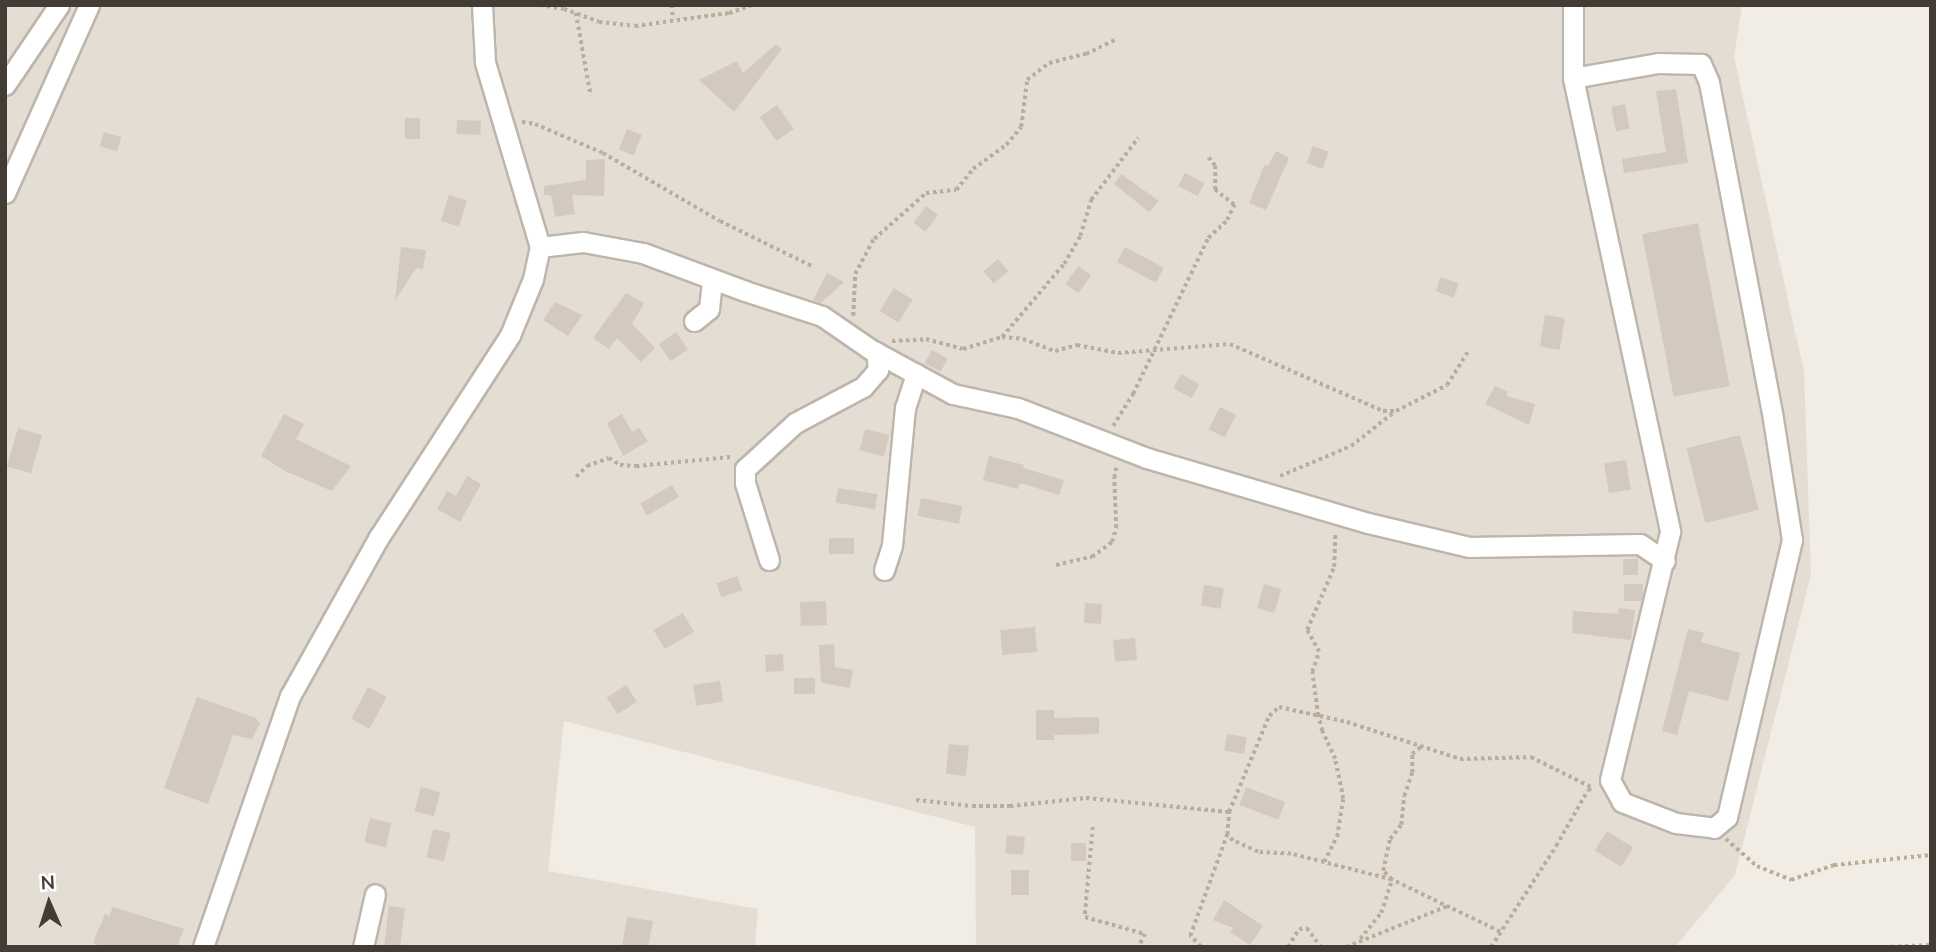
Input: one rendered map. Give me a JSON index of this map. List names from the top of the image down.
{
  "north": "top"
}
